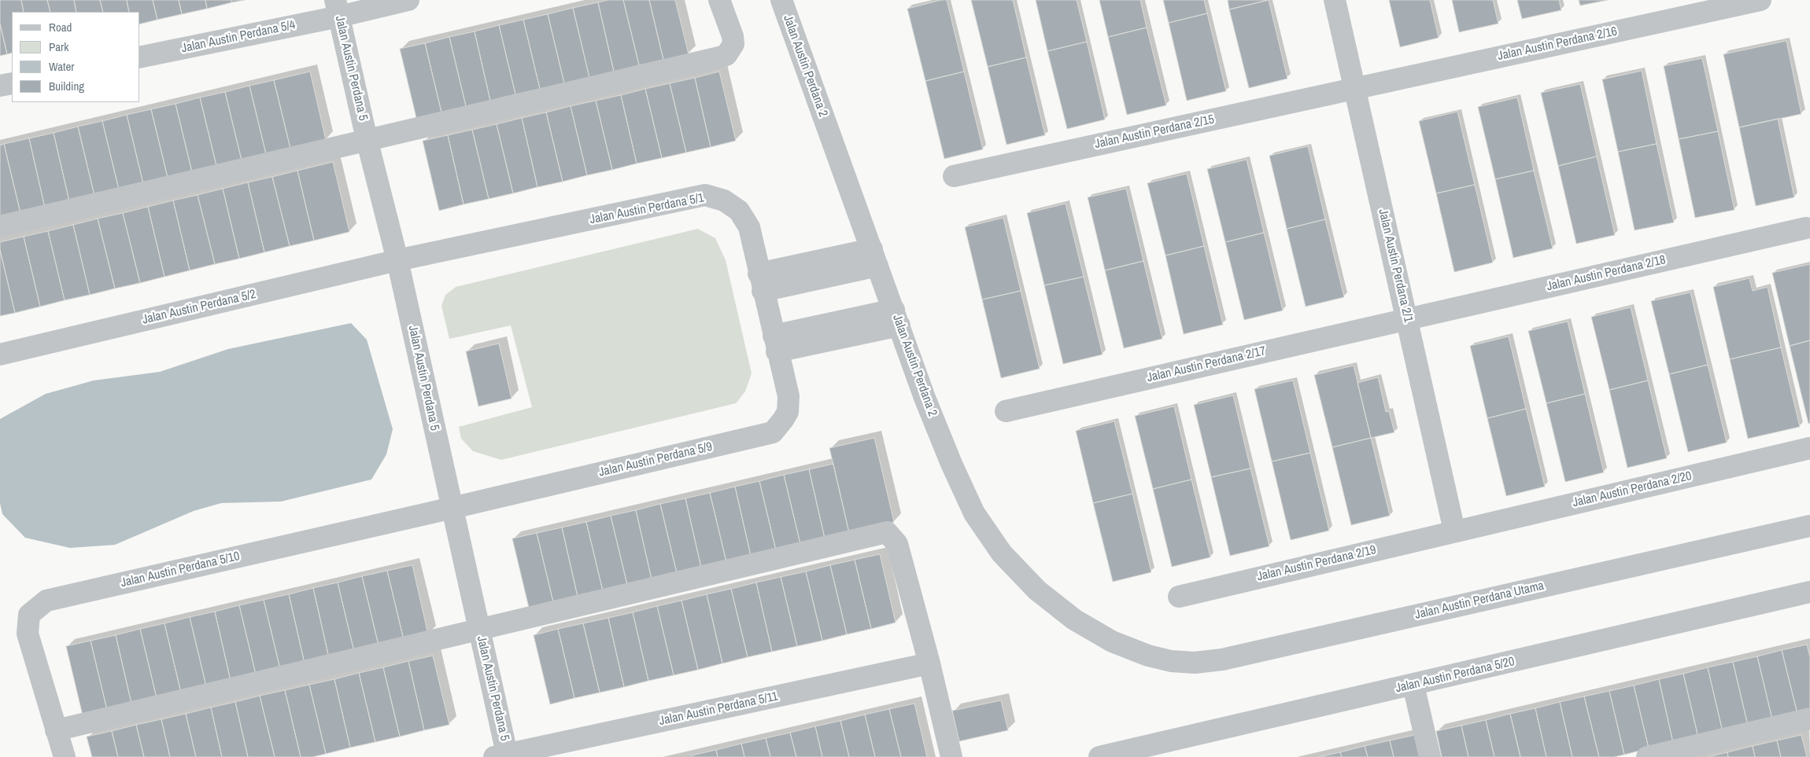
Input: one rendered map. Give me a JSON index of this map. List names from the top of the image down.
{
  "streets": {
    "street": [
      "Jalan Austin Perdana 5/4",
      "Jalan Austin Perdana 2/16",
      "Jalan Austin Perdana 2",
      "Jalan Austin Perdana 5",
      "Jalan Austin Perdana 2/15",
      "Jalan Austin Perdana 5/1",
      "Jalan Austin Perdana 2/1",
      "Jalan Austin Perdana 2/18",
      "Jalan Austin Perdana 5/2",
      "Jalan Austin Perdana 2/17",
      "Jalan Austin Perdana 5/9",
      "Jalan Austin Perdana 2/20",
      "Jalan Austin Perdana 2/19",
      "Jalan Austin Perdana 5/10",
      "Jalan Austin Perdana Utama",
      "Jalan Austin Perdana 5/20",
      "Jalan Austin Perdana 5/11"
    ]
  },
  "crossings": [
    ["Jalan Austin Perdana 5/4", "Jalan Austin Perdana 5"],
    ["Jalan Austin Perdana 2/16", "Jalan Austin Perdana 2/15"],
    ["Jalan Austin Perdana 2/16", "Jalan Austin Perdana 2/1"],
    ["Jalan Austin Perdana 2", "Jalan Austin Perdana Utama"],
    ["Jalan Austin Perdana 5", "Jalan Austin Perdana 5/1"],
    ["Jalan Austin Perdana 5", "Jalan Austin Perdana 5/2"],
    ["Jalan Austin Perdana 5", "Jalan Austin Perdana 5/9"],
    ["Jalan Austin Perdana 5", "Jalan Austin Perdana 5/10"],
    ["Jalan Austin Perdana 5", "Jalan Austin Perdana 5/11"],
    ["Jalan Austin Perdana 2/15", "Jalan Austin Perdana 2/1"],
    ["Jalan Austin Perdana 5/1", "Jalan Austin Perdana 5/2"],
    ["Jalan Austin Perdana 5/1", "Jalan Austin Perdana 5/9"],
    ["Jalan Austin Perdana 2/1", "Jalan Austin Perdana 2/18"],
    ["Jalan Austin Perdana 2/1", "Jalan Austin Perdana 2/17"],
    ["Jalan Austin Perdana 2/1", "Jalan Austin Perdana 2/20"],
    ["Jalan Austin Perdana 2/1", "Jalan Austin Perdana 2/19"],
    ["Jalan Austin Perdana 2/18", "Jalan Austin Perdana 2/17"],
    ["Jalan Austin Perdana 5/9", "Jalan Austin Perdana 5/10"],
    ["Jalan Austin Perdana 2/20", "Jalan Austin Perdana 2/19"]
  ],
  "legend": [
    "Road",
    "Park",
    "Water",
    "Building"
  ]
}
